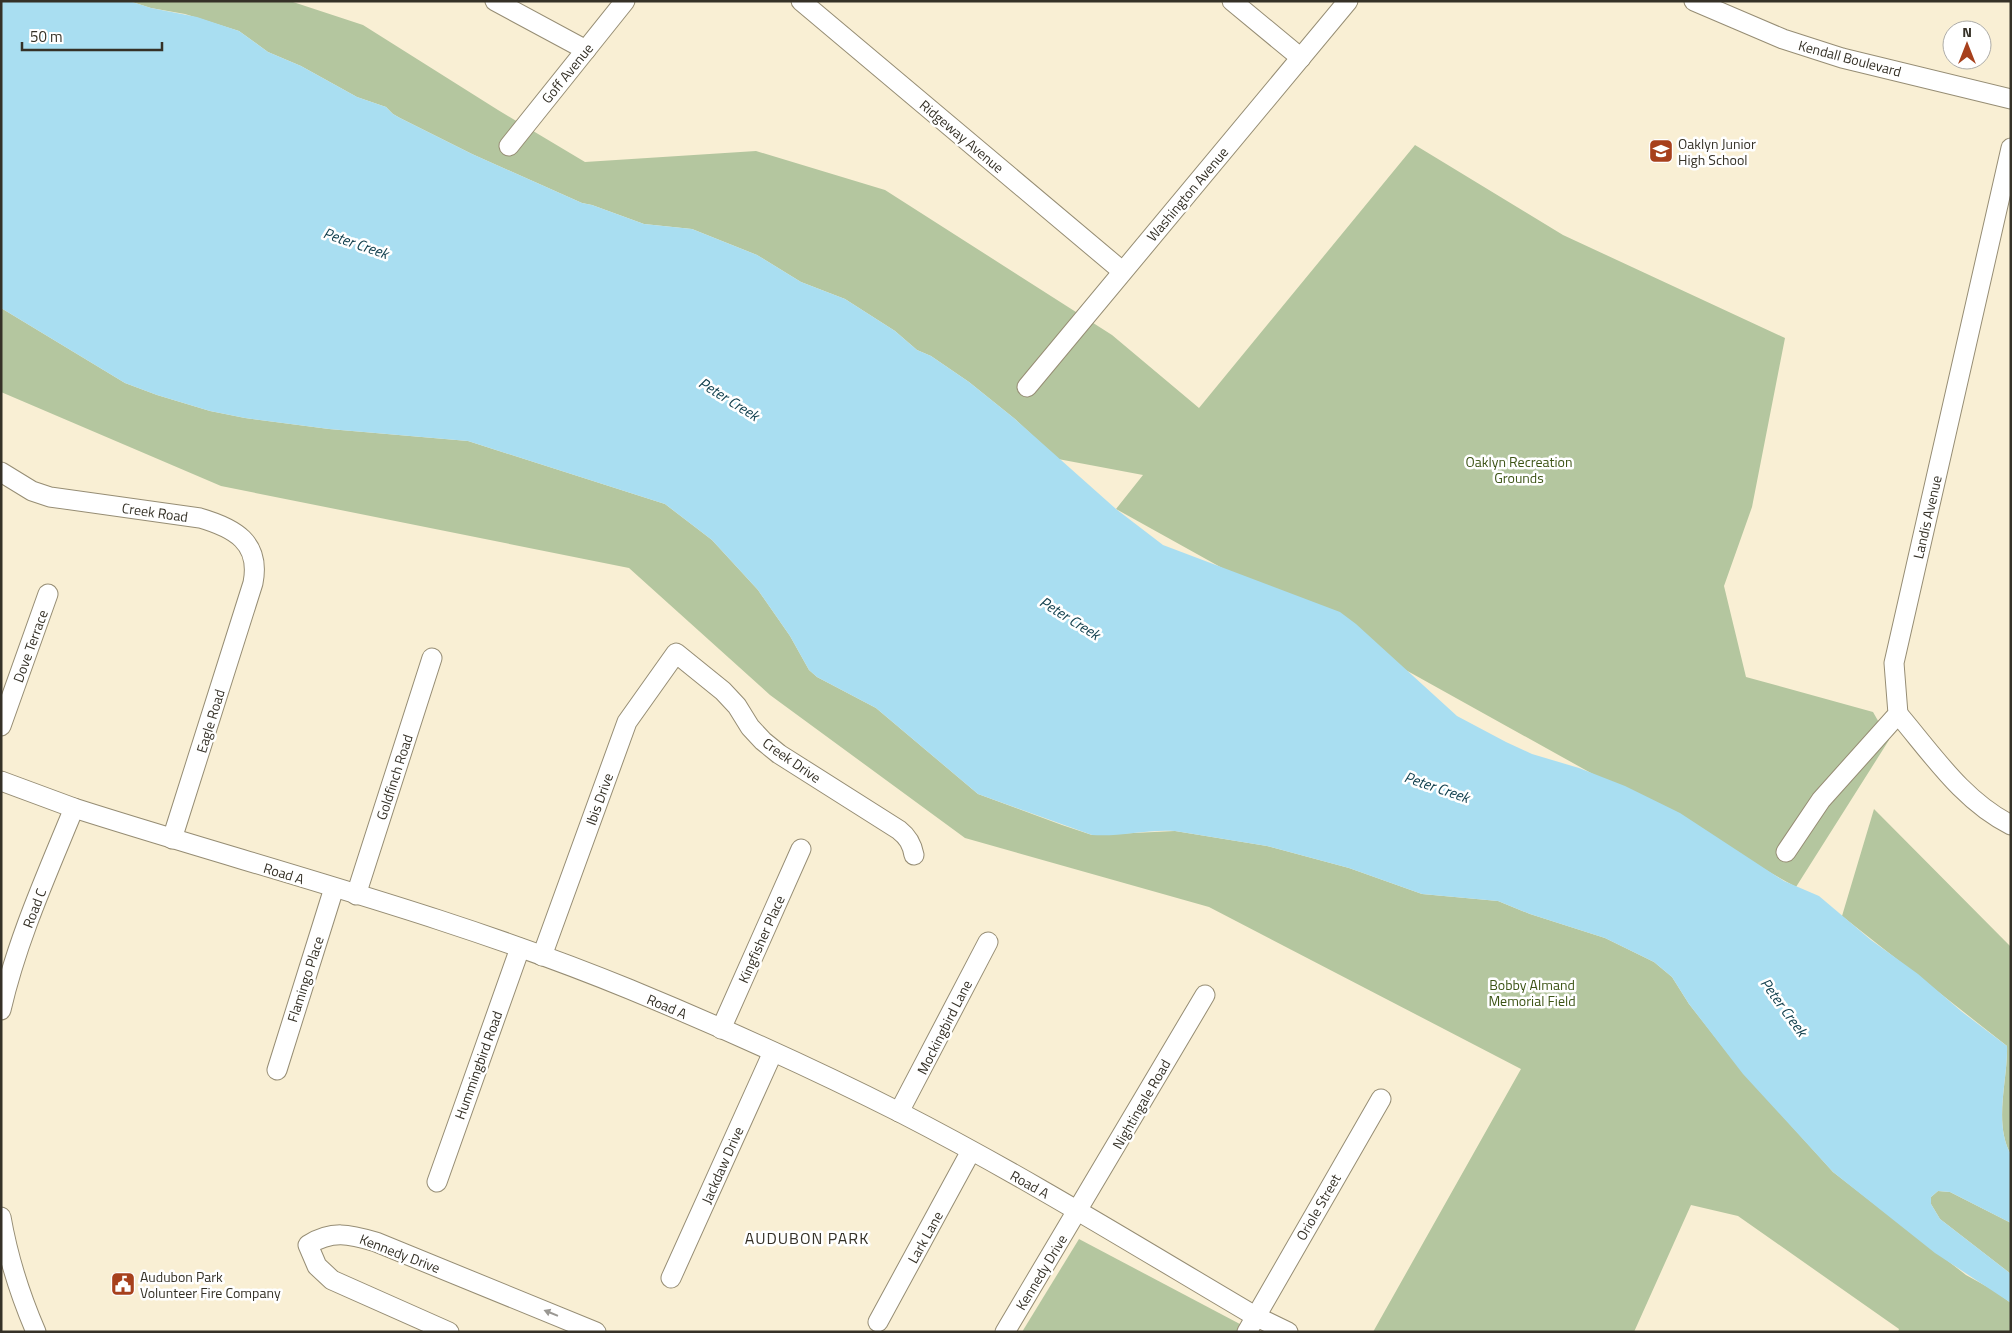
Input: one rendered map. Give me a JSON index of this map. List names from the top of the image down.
{
  "streets": {
    "street": [
      "Kendall Boulevard",
      "Goff Avenue",
      "Ridgeway Avenue",
      "Washington Avenue",
      "Creek Road",
      "Landis Avenue",
      "Dove Terrace",
      "Eagle Road",
      "Creek Drive",
      "Goldfinch Road",
      "Ibis Drive",
      "Road A",
      "Road C",
      "Kingfisher Place",
      "Flamingo Place",
      "Mockingbird Lane",
      "Hummingbird Road",
      "Nightingale Road",
      "Jackdaw Drive",
      "Oriole Street",
      "Lark Lane",
      "Kennedy Drive"
    ]
  },
  "crossings": [
    ["Ridgeway Avenue", "Washington Avenue"],
    ["Creek Road", "Eagle Road"],
    ["Eagle Road", "Road A"],
    ["Creek Drive", "Ibis Drive"],
    ["Goldfinch Road", "Road A"],
    ["Ibis Drive", "Road A"],
    ["Road A", "Road C"],
    ["Road A", "Kingfisher Place"],
    ["Road A", "Flamingo Place"],
    ["Road A", "Mockingbird Lane"],
    ["Road A", "Hummingbird Road"],
    ["Road A", "Nightingale Road"],
    ["Road A", "Jackdaw Drive"],
    ["Road A", "Oriole Street"],
    ["Road A", "Lark Lane"],
    ["Road A", "Kennedy Drive"],
    ["Nightingale Road", "Kennedy Drive"]
  ],
  "districts": ["AUDUBON PARK"],
  "water": ["Peter Creek"],
  "parks": ["Oaklyn Recreation Grounds", "Bobby Almand Memorial Field"],
  "places": {
    "school or university": ["Oaklyn Junior High School"],
    "public building": ["Audubon Park Volunteer Fire Company"]
  },
  "scale_bar": "50 m",
  "north": "top"
}
